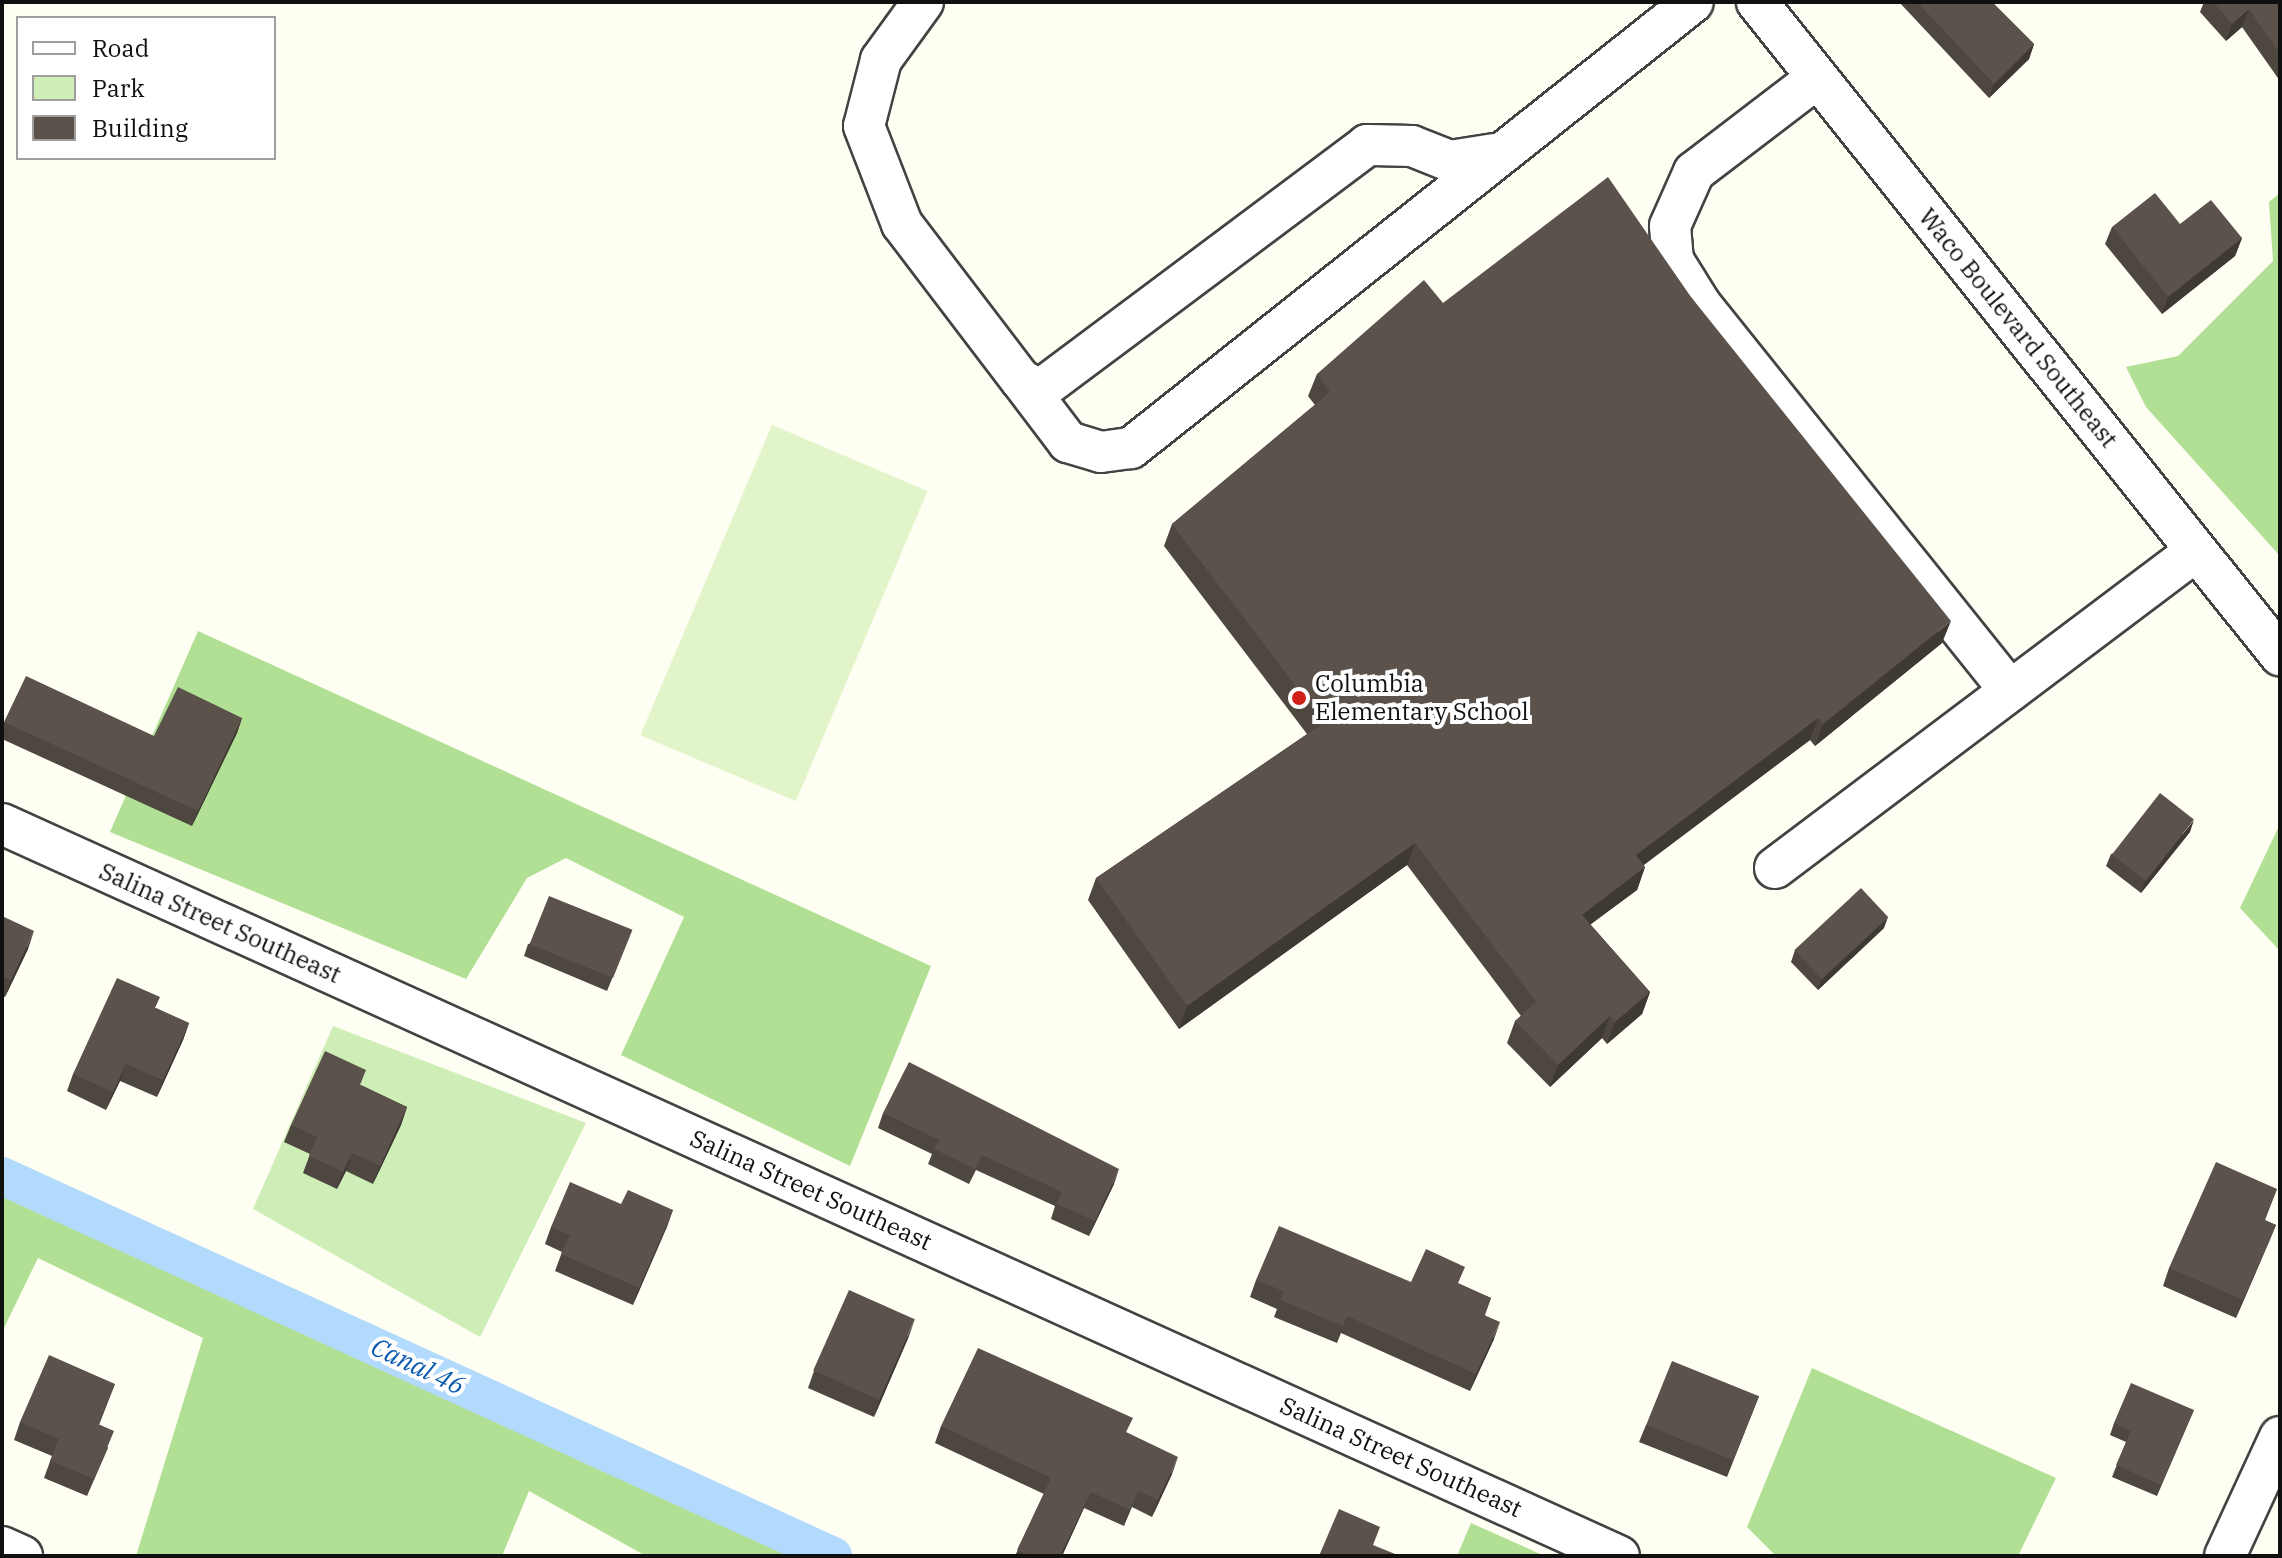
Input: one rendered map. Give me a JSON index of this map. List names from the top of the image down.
{
  "streets": {
    "street": ["Waco Boulevard Southeast", "Salina Street Southeast"]
  },
  "water": ["Canal 46"],
  "places": ["Columbia Elementary School"],
  "legend": ["Road", "Park", "Building"]
}
